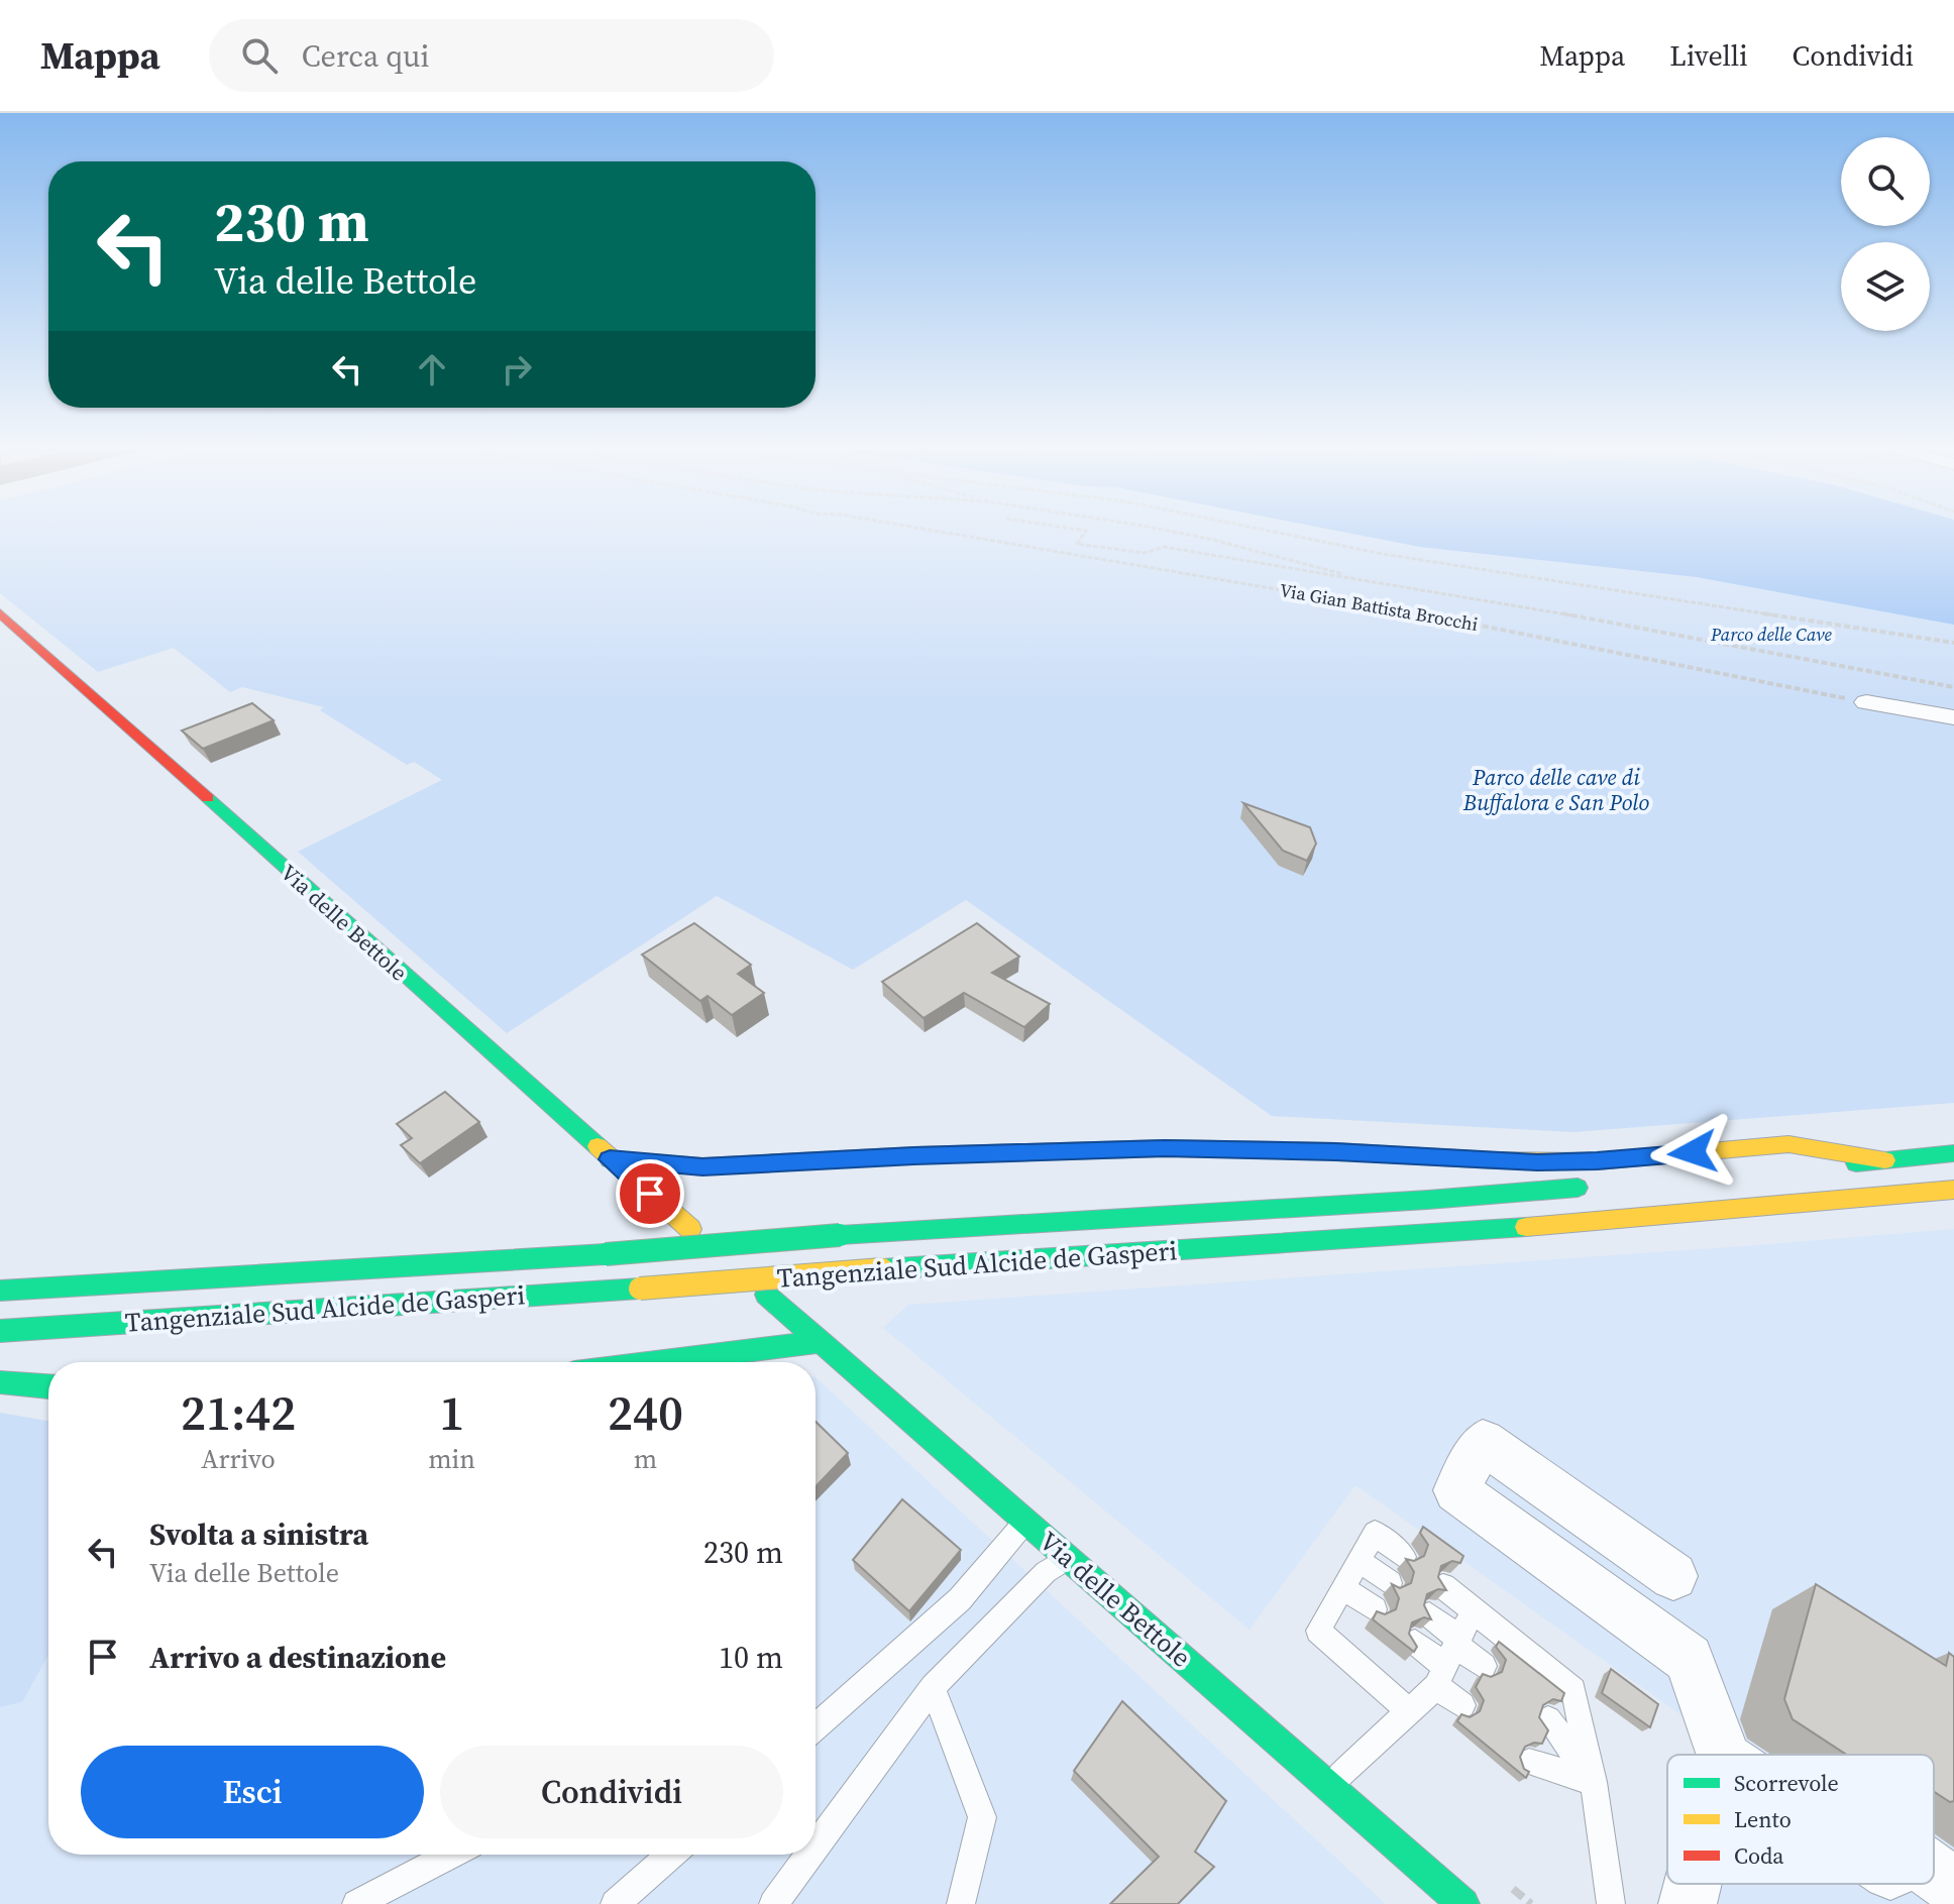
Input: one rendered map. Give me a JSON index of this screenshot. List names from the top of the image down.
{
  "streets": {
    "main road": ["Via delle Bettole", "Tangenziale Sud Alcide de Gasperi"],
    "path": ["Via Gian Battista Brocchi"]
  },
  "parks": ["Parco delle Cave", "Parco delle cave di Buffalora e San Polo"],
  "legend": ["Scorrevole", "Lento", "Coda"],
  "page": {
    "header": "Mappa",
    "search": "Cerca qui",
    "nav": ["Mappa", "Livelli", "Condividi"],
    "turn": ["230 m", "Via delle Bettole"],
    "eta": [
      "21:42",
      "Arrivo",
      "1",
      "min",
      "240",
      "m"
    ],
    "list": [
      {
        "name": "Svolta a sinistra",
        "note": "Via delle Bettole",
        "value": "230 m"
      },
      {
        "name": "Arrivo a destinazione",
        "value": "10 m"
      }
    ],
    "buttons": ["Esci", "Condividi"]
  }
}
